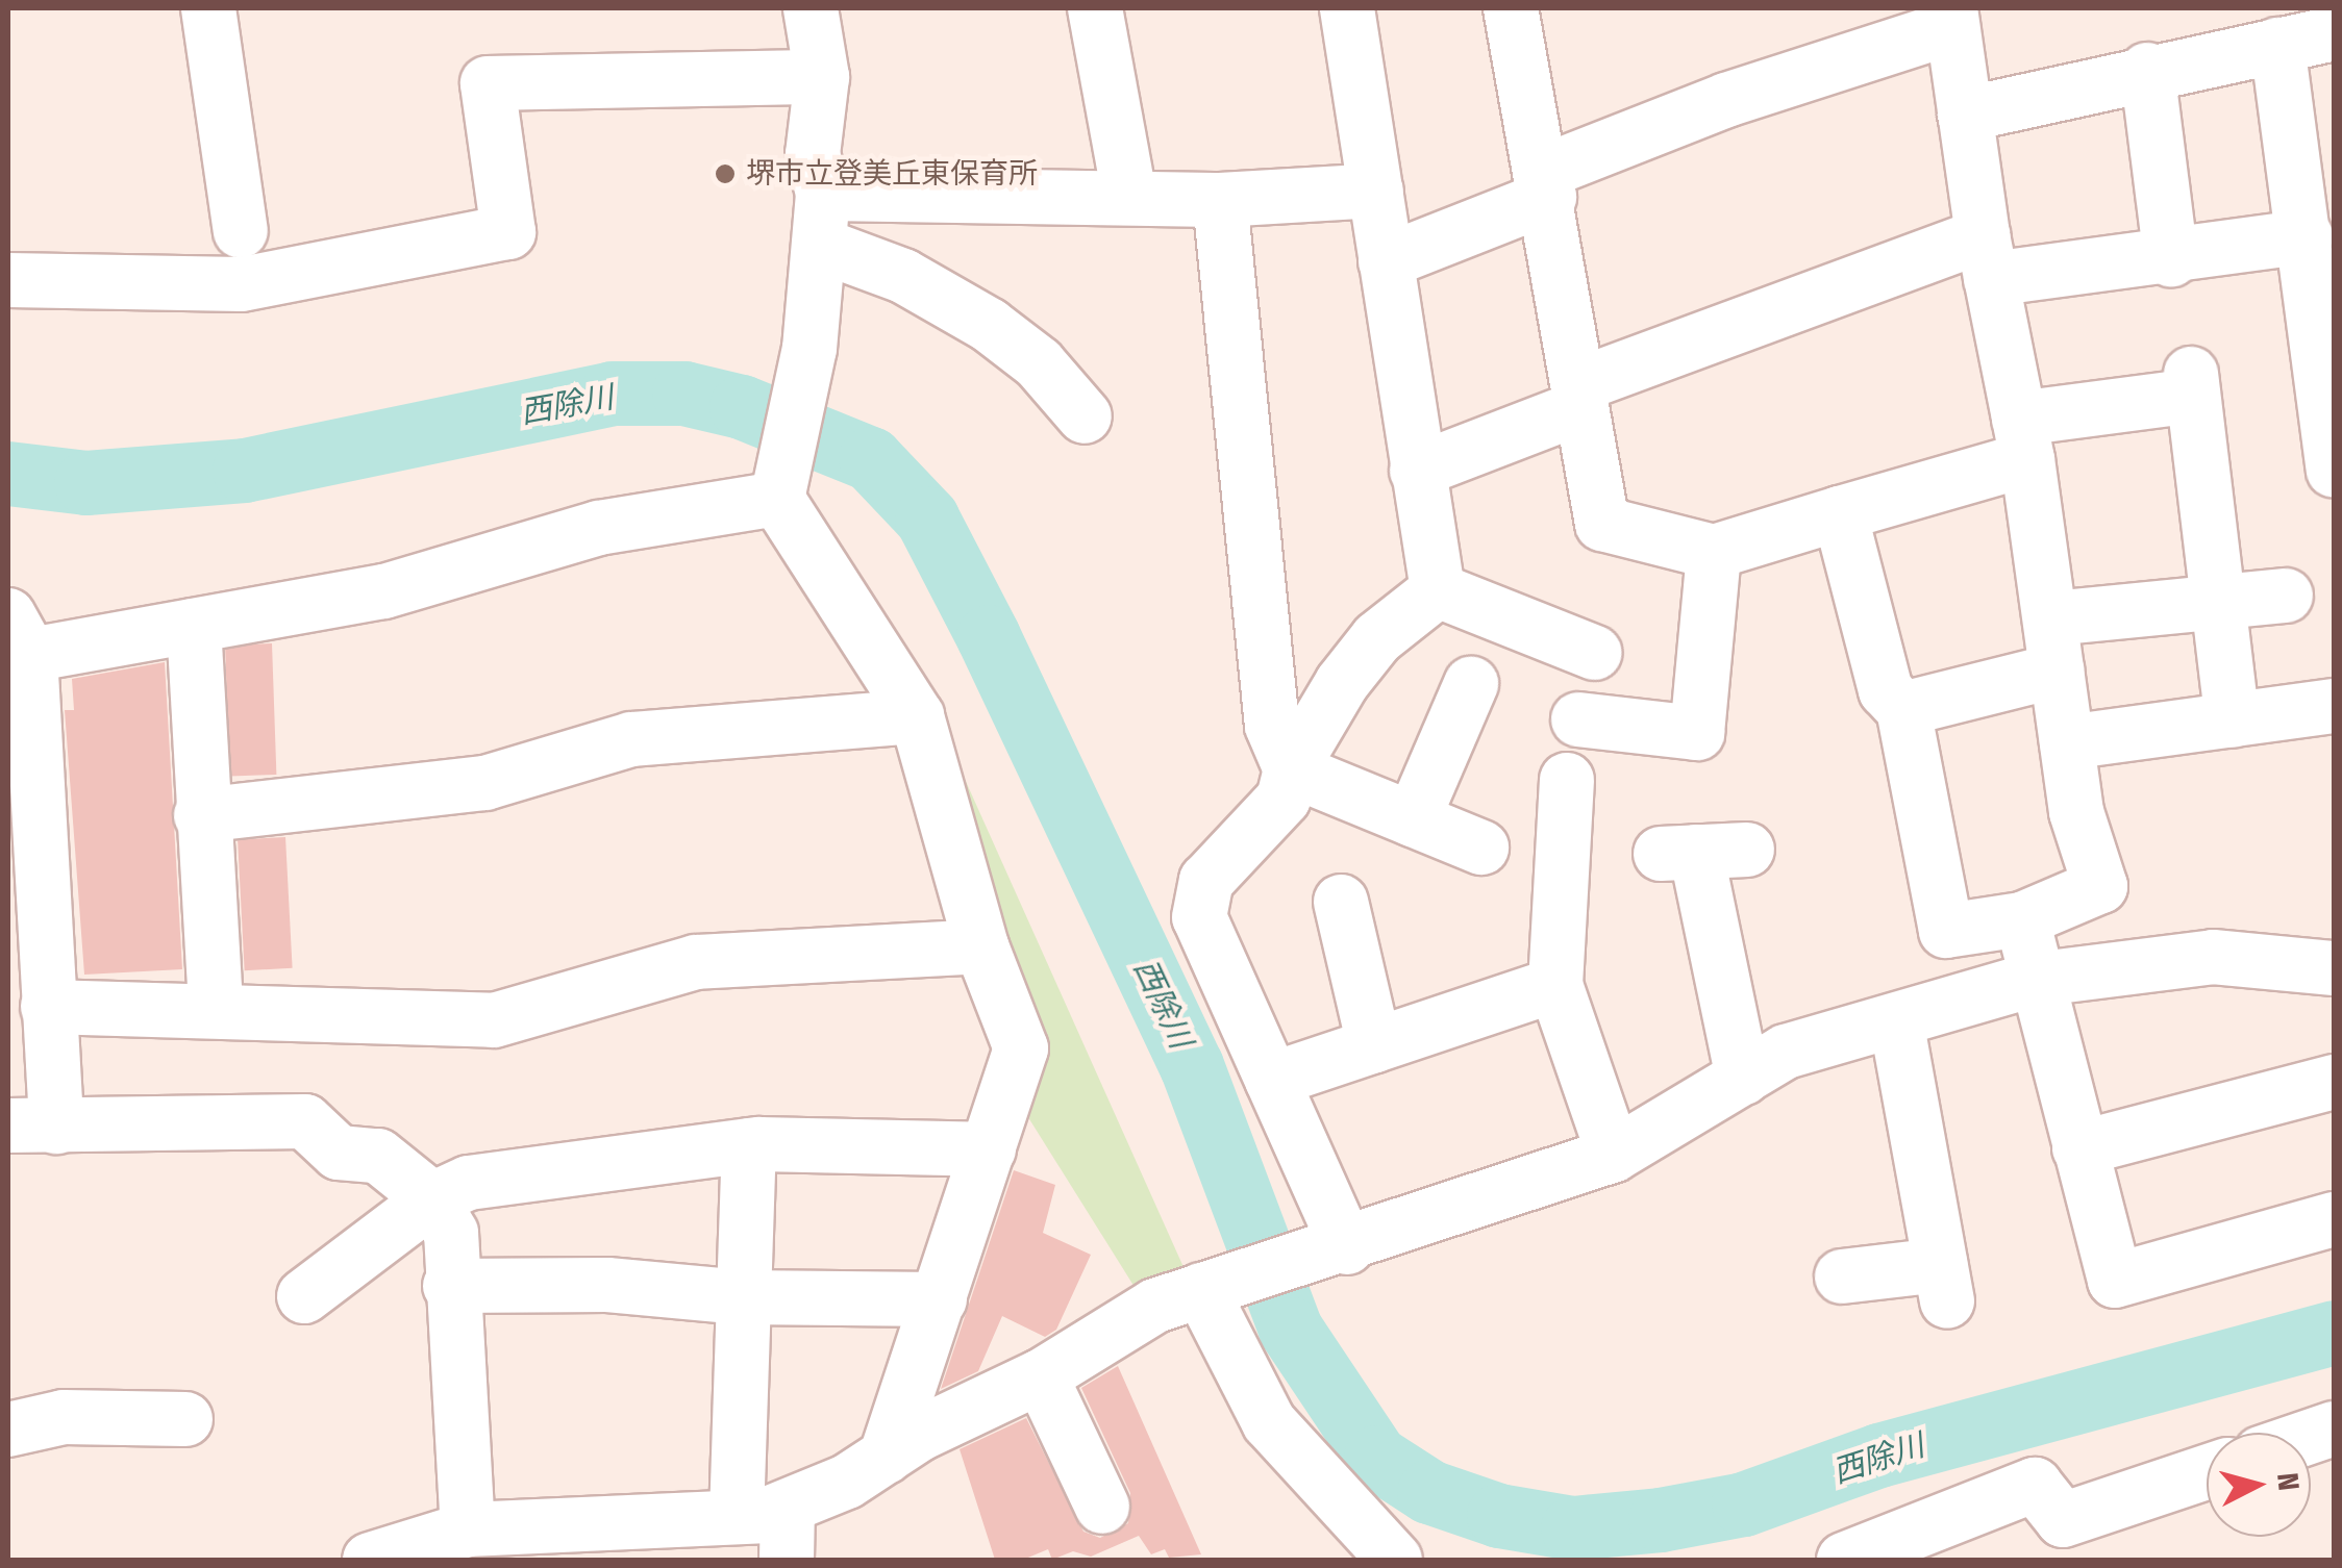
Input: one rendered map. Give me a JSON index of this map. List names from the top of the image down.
{
  "water": ["西除川"],
  "places": ["堺市立登美丘東保育所"],
  "north": "right"
}
